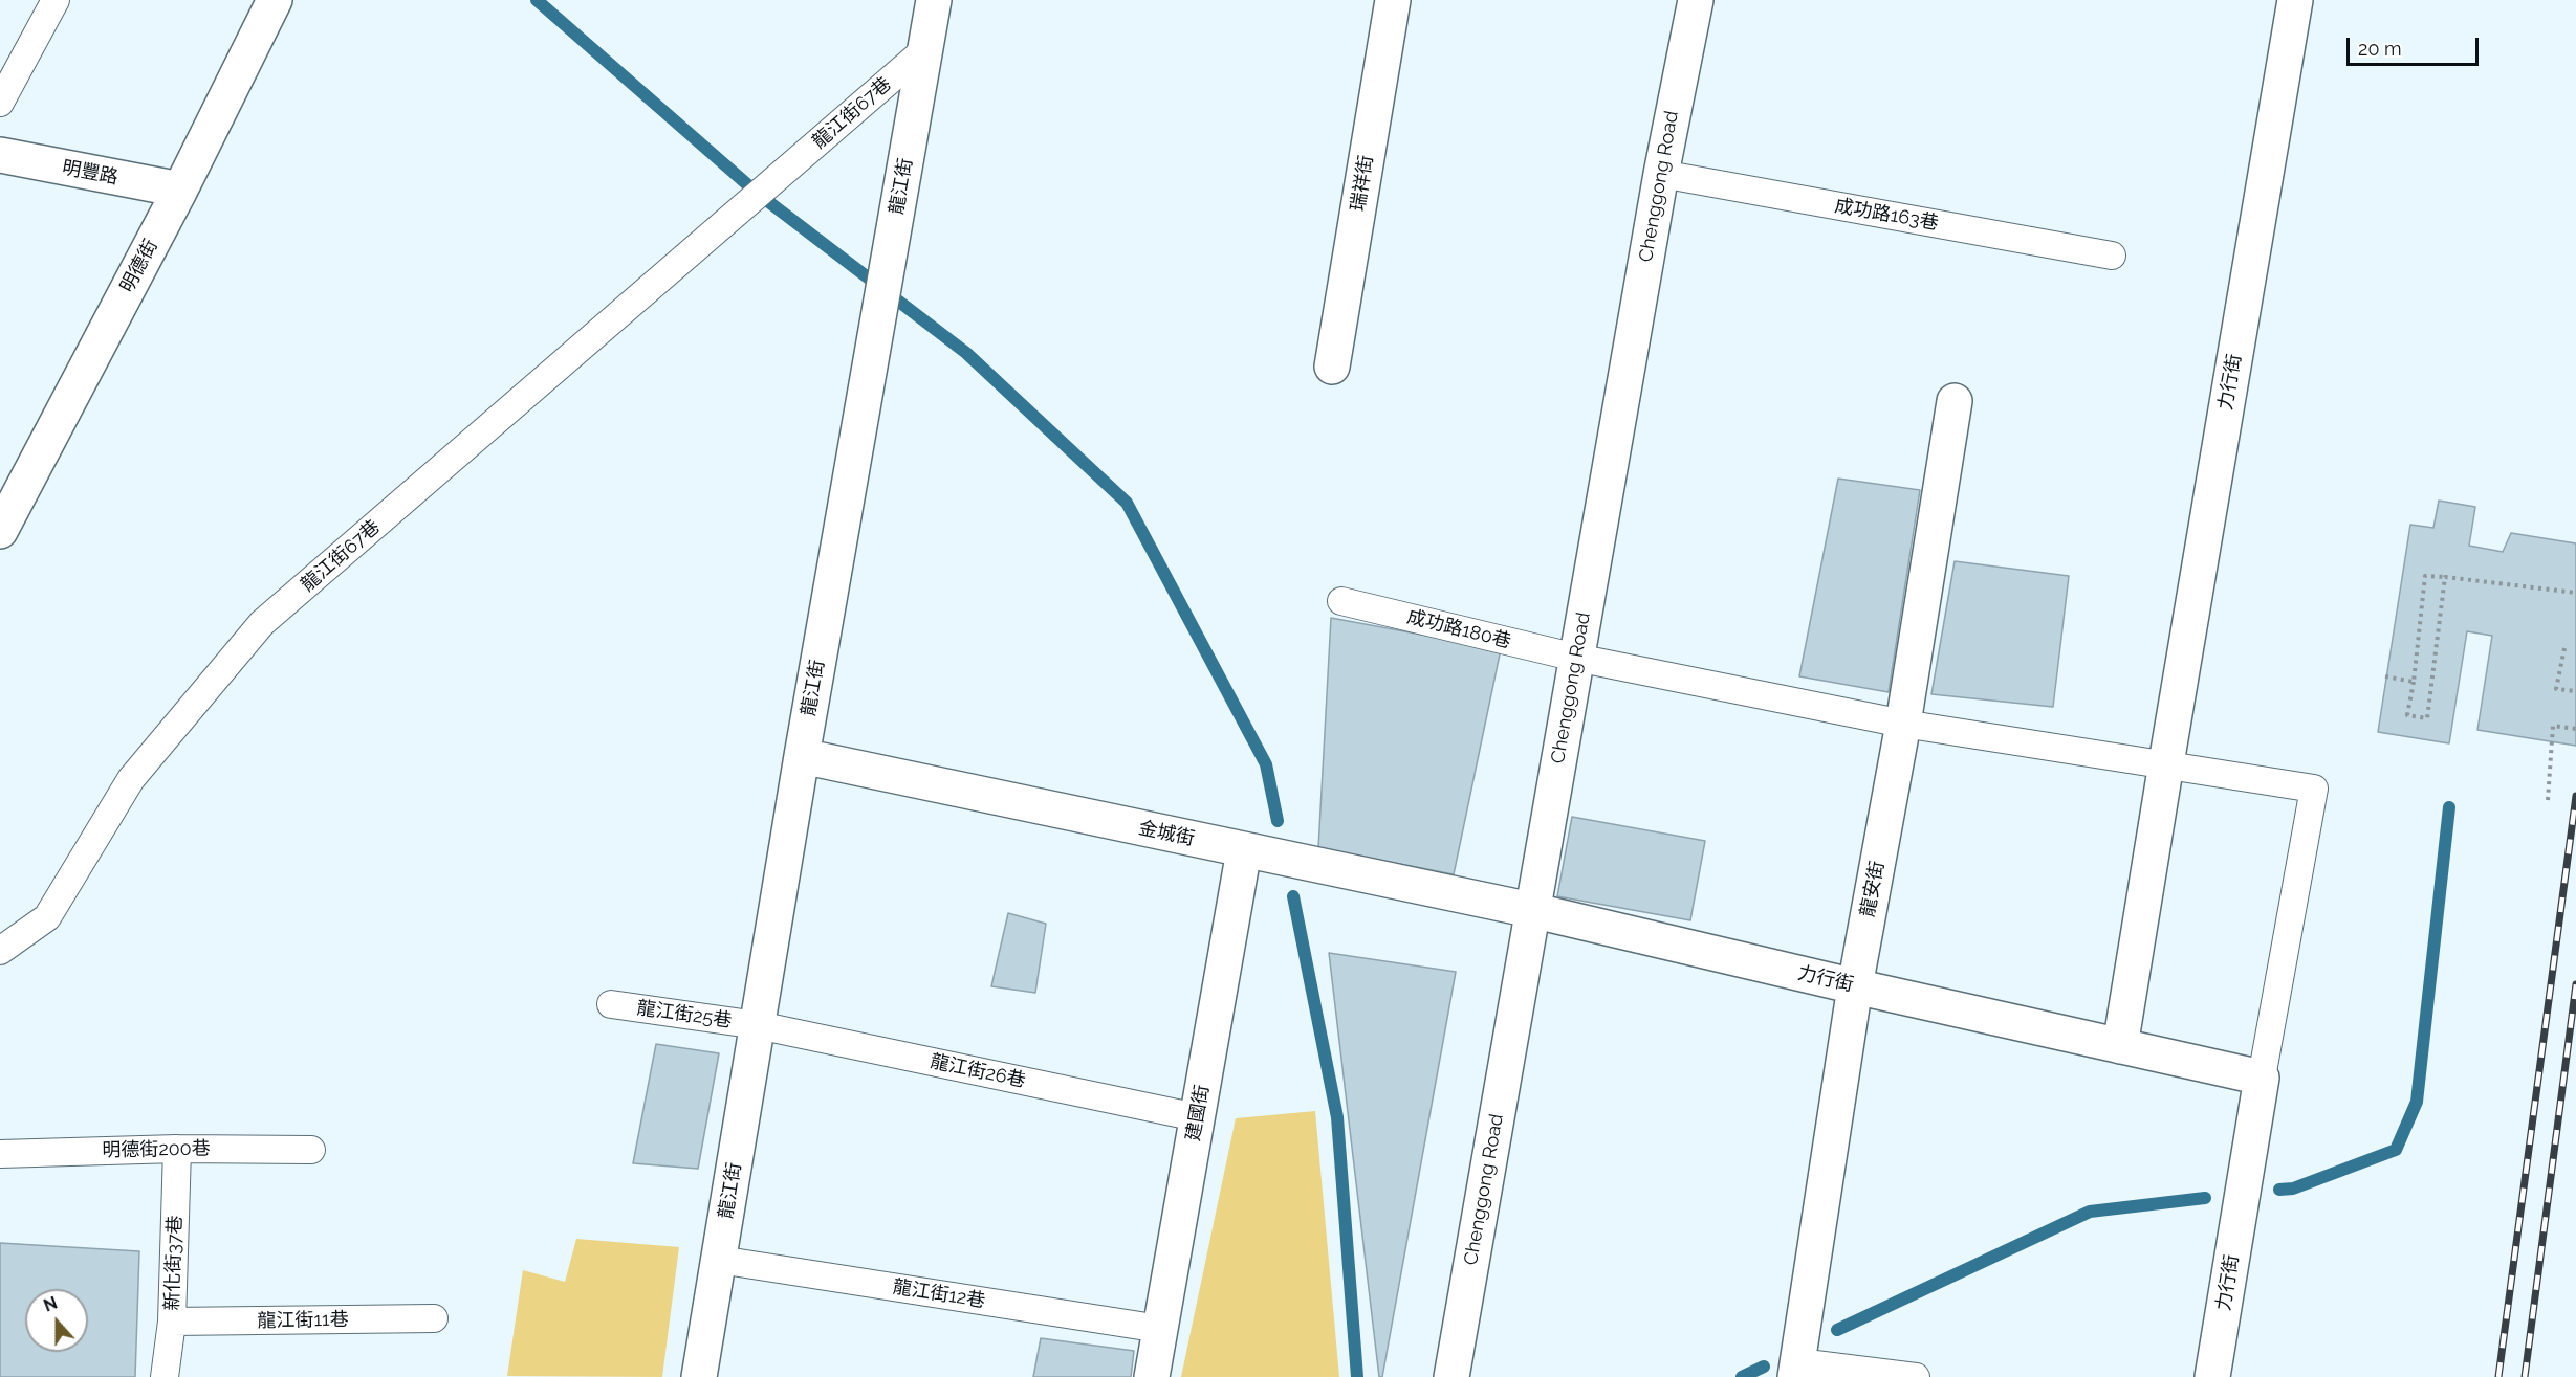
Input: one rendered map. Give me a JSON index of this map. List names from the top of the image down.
{
  "streets": {
    "street": [
      "明豐路",
      "瑞祥街",
      "龍江街",
      "Chenggong Road",
      "明德街",
      "力行街",
      "金城街",
      "龍安街",
      "建國街"
    ],
    "lane": [
      "龍江街67巷",
      "成功路163巷",
      "成功路180巷",
      "龍江街25巷",
      "龍江街26巷",
      "明德街200巷",
      "新化街37巷",
      "龍江街12巷",
      "龍江街11巷"
    ]
  },
  "crossings": [
    ["龍江街67巷", "龍江街"],
    ["明豐路", "明德街"],
    ["龍江街", "金城街"],
    ["龍江街", "龍江街25巷"],
    ["龍江街", "龍江街26巷"],
    ["龍江街", "龍江街12巷"],
    ["Chenggong Road", "成功路163巷"],
    ["Chenggong Road", "力行街"],
    ["Chenggong Road", "成功路180巷"],
    ["Chenggong Road", "金城街"],
    ["力行街", "成功路180巷"],
    ["力行街", "金城街"],
    ["力行街", "龍安街"],
    ["成功路180巷", "龍安街"],
    ["金城街", "建國街"],
    ["龍江街25巷", "龍江街26巷"],
    ["龍江街26巷", "建國街"],
    ["建國街", "龍江街12巷"],
    ["明德街200巷", "新化街37巷"],
    ["新化街37巷", "龍江街11巷"]
  ],
  "scale_bar": "20 m",
  "north": "top"
}
